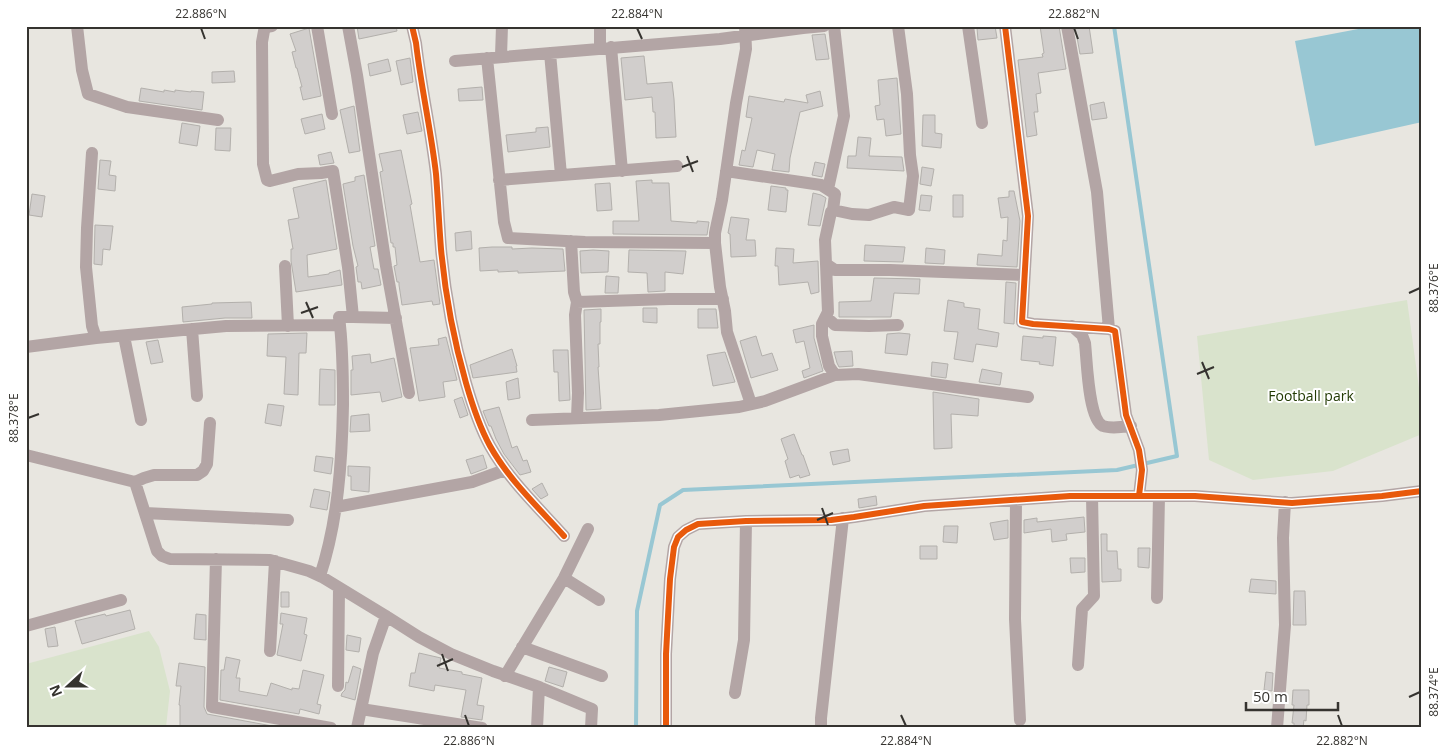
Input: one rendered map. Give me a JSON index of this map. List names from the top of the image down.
{
  "parks": ["Football park"],
  "scale_bar": "50 m",
  "north": "left",
  "coordinates": [
    "22.886°N",
    "22.884°N",
    "22.882°N",
    "88.376°E",
    "88.378°E",
    "88.374°E"
  ]
}
